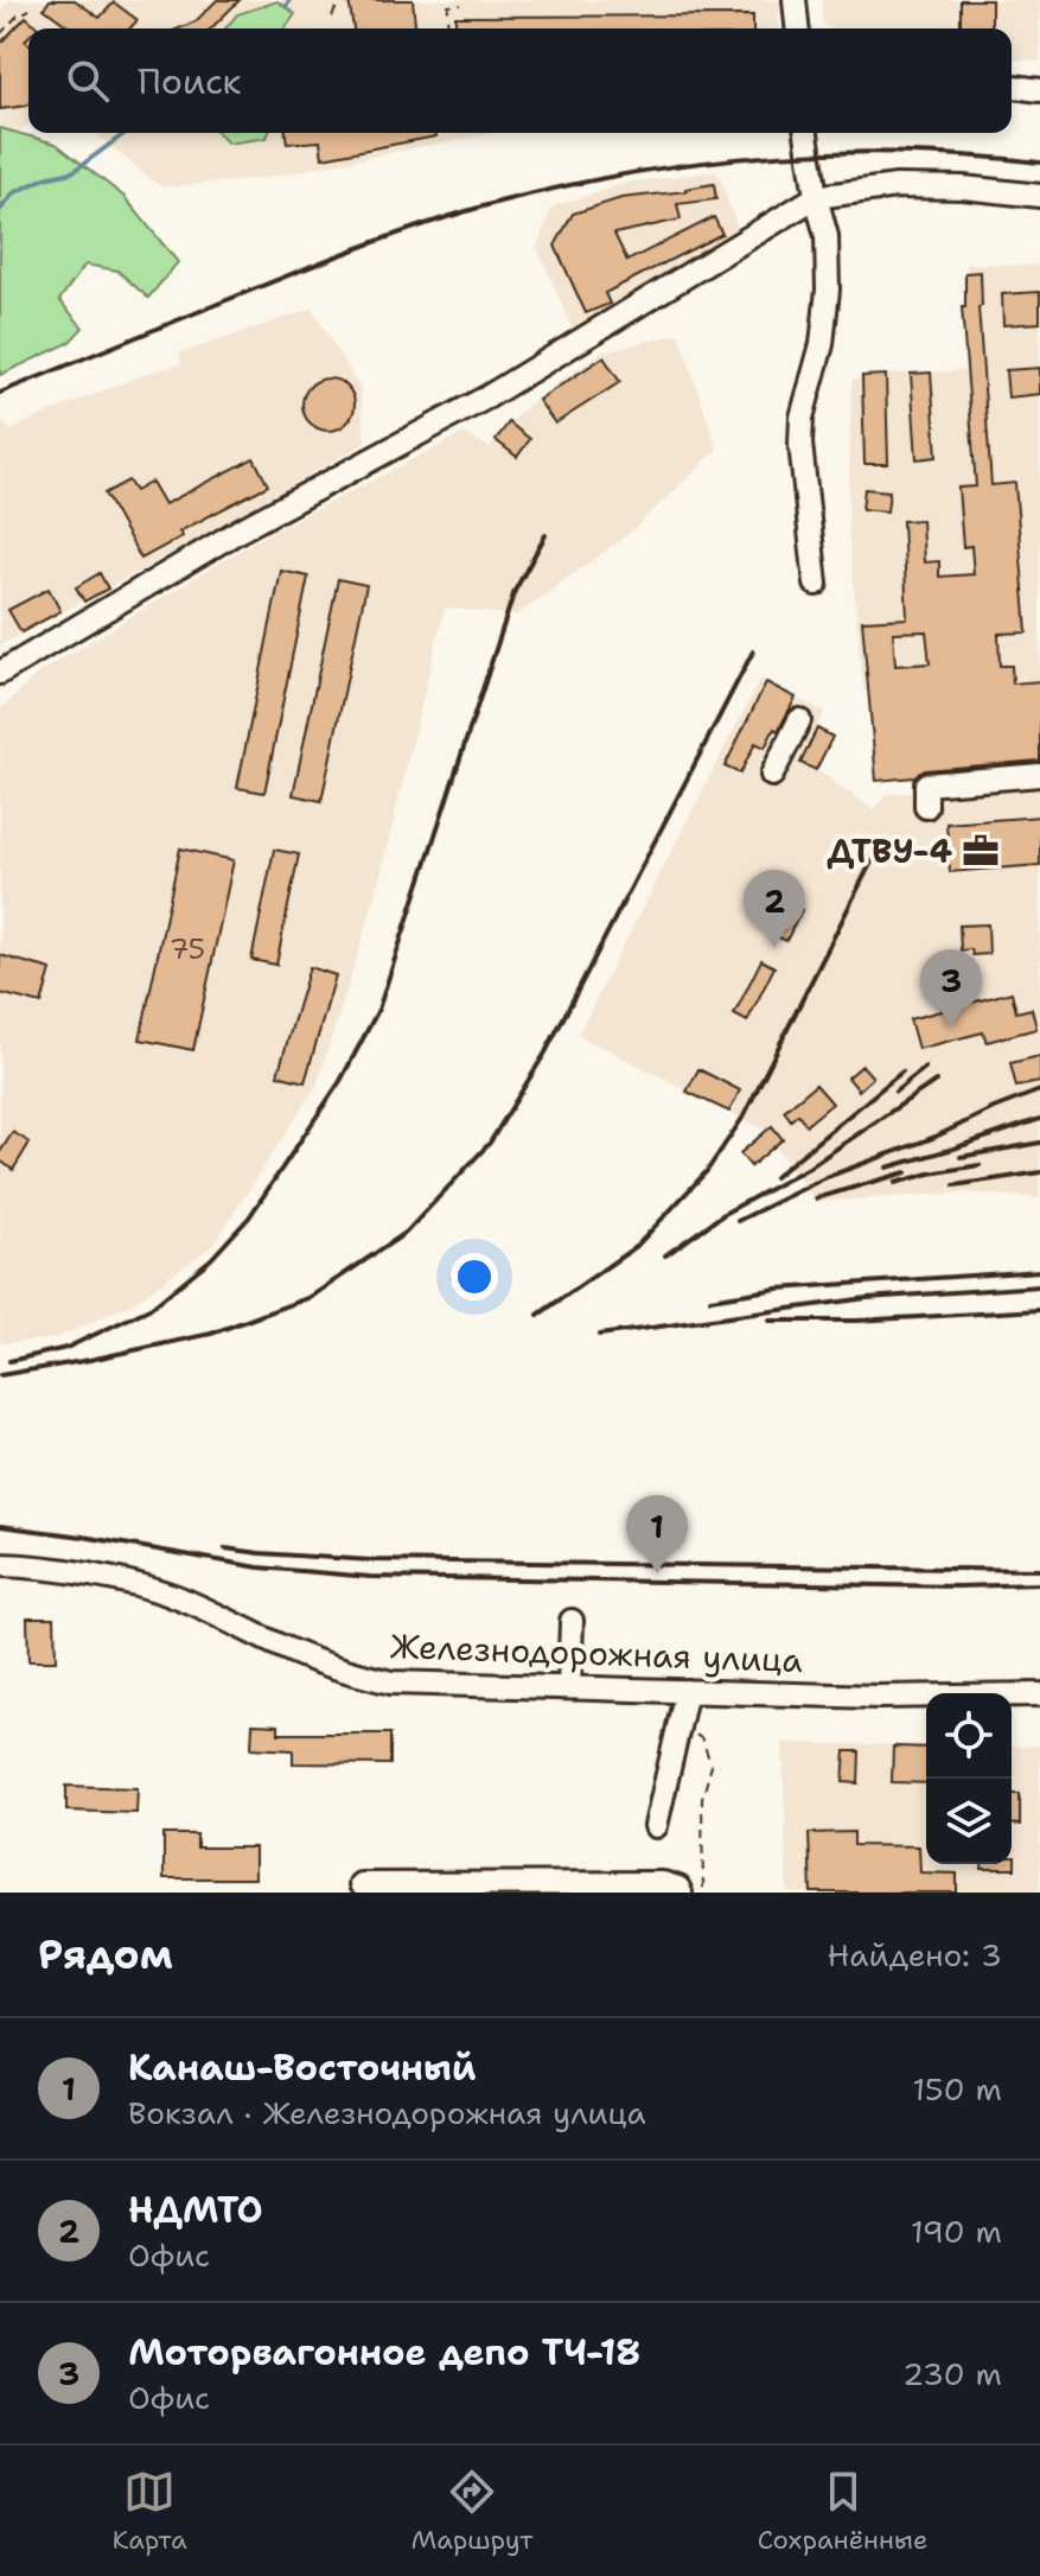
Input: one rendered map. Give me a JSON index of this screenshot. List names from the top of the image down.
{
  "streets": {
    "street": ["Железнодорожная улица"]
  },
  "places": {
    "office": ["ДТВУ-4"]
  },
  "house_numbers": ["75"],
  "page": {
    "search": "Поиск",
    "pins": ["2", "3", "1"],
    "heading": ["Рядом", "Найдено: 3"],
    "list": [
      {
        "mark": "1",
        "name": "Канаш-Восточный",
        "note": "Вокзал · Железнодорожная улица",
        "value": "150 m"
      },
      {
        "mark": "2",
        "name": "НДМТО",
        "note": "Офис",
        "value": "190 m"
      },
      {
        "mark": "3",
        "name": "Моторвагонное депо ТЧ-18",
        "note": "Офис",
        "value": "230 m"
      }
    ],
    "nav": ["Карта", "Маршрут", "Сохранённые"]
  }
}
